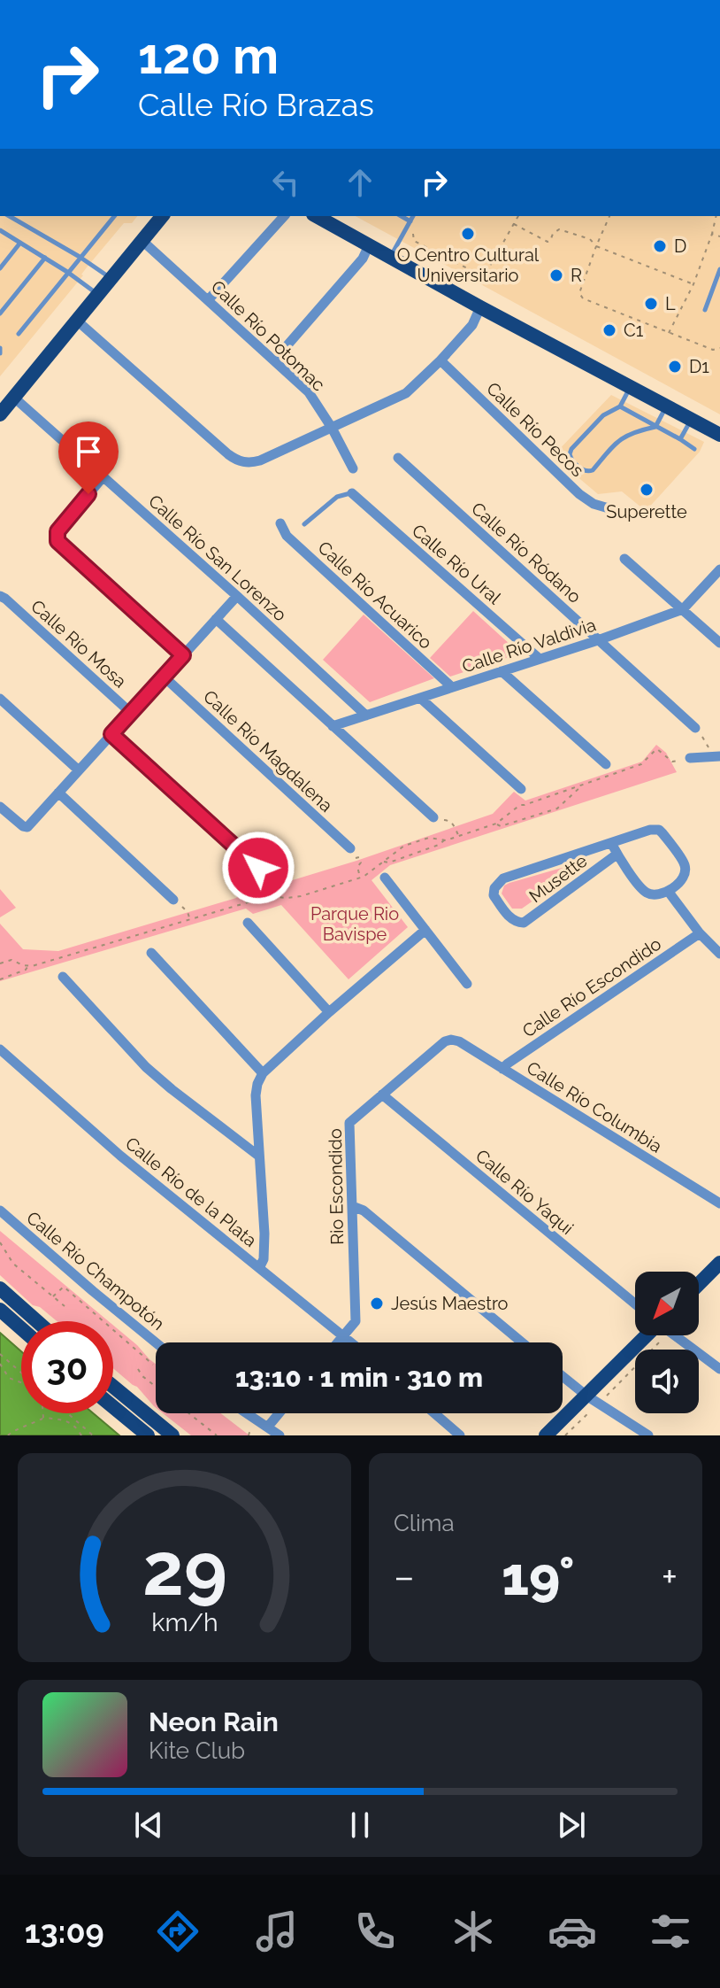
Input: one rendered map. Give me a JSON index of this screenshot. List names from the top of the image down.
{
  "streets": {
    "street": [
      "Calle Río Potomac",
      "Calle Río Pecos",
      "Calle Río Ródano",
      "Calle Río San Lorenzo",
      "Calle Río Ural",
      "Calle Río Acuarico",
      "Calle Río Mosa",
      "Calle Río Valdivia",
      "Calle Río Magdalena",
      "Musette",
      "Calle Río Escondido",
      "Calle Río Columbia",
      "Rio Escondido",
      "Calle Río de la Plata",
      "Calle Río Yaqui",
      "Calle Río Champotón"
    ]
  },
  "crossings": [
    ["Calle Río Ródano", "Calle Río Valdivia"],
    ["Calle Río San Lorenzo", "Calle Río Valdivia"],
    ["Calle Río Ural", "Calle Río Valdivia"],
    ["Calle Río Acuarico", "Calle Río Valdivia"],
    ["Calle Río Escondido", "Calle Río Columbia"],
    ["Calle Río Columbia", "Rio Escondido"],
    ["Rio Escondido", "Calle Río de la Plata"],
    ["Rio Escondido", "Calle Río Yaqui"]
  ],
  "parks": ["Parque Rio Bavispe"],
  "places": [
    "O Centro Cultural Universitario",
    "D",
    "R",
    "L",
    "C1",
    "D1",
    "Superette",
    "Jesús Maestro"
  ],
  "north": "bottom left",
  "page": {
    "turn": ["120 m", "Calle Río Brazas"],
    "limit": "30",
    "trip": "13:10 · 1 min · 310 m",
    "tile": "Clima",
    "heat": ["−", "19°", "+"],
    "song": ["Neon Rain", "Kite Club"],
    "tabs": "13:09",
    "gauge": ["29", "km/h"]
  }
}
